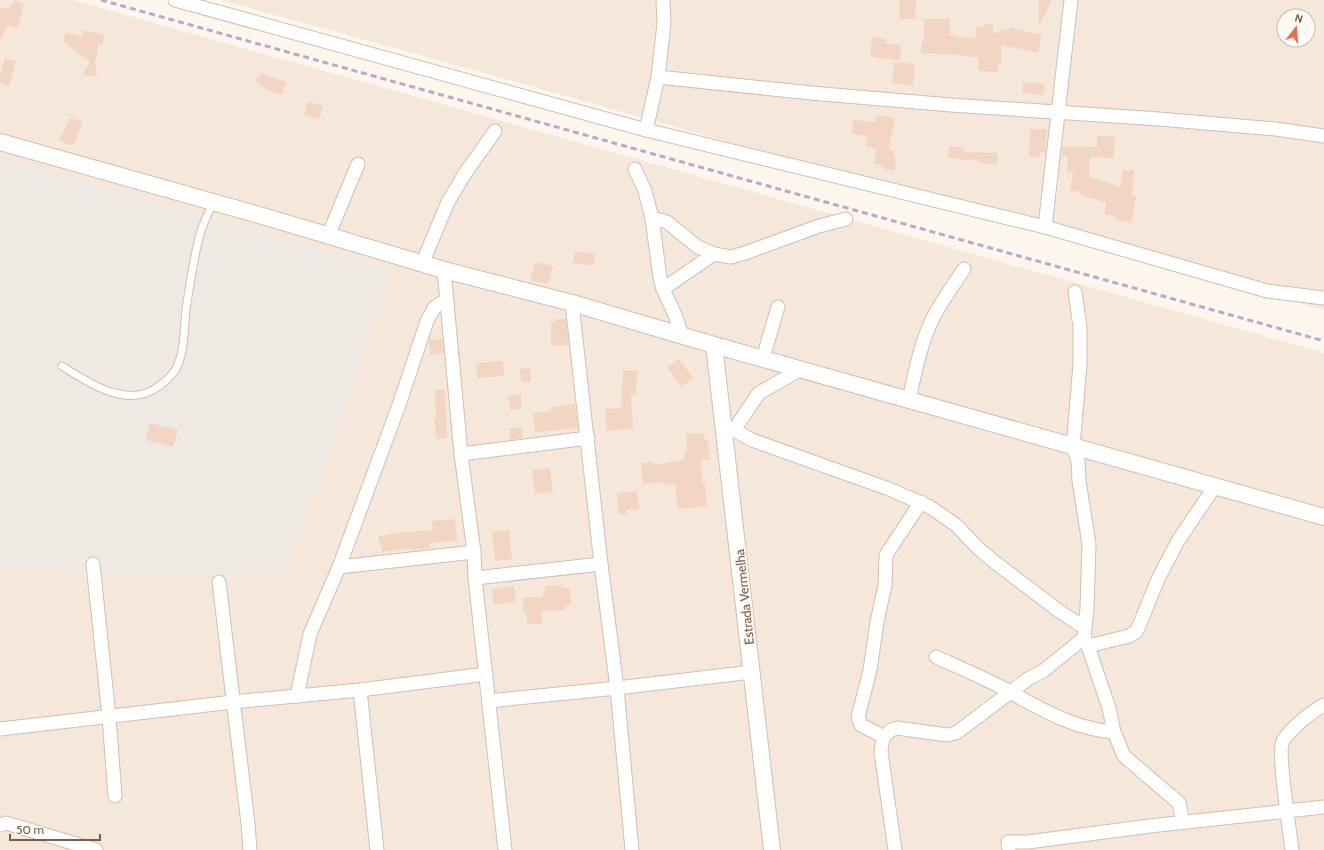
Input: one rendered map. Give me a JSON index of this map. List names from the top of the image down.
{
  "streets": {
    "street": ["Estrada Vermelha"]
  },
  "scale_bar": "50 m",
  "north": "top"
}
